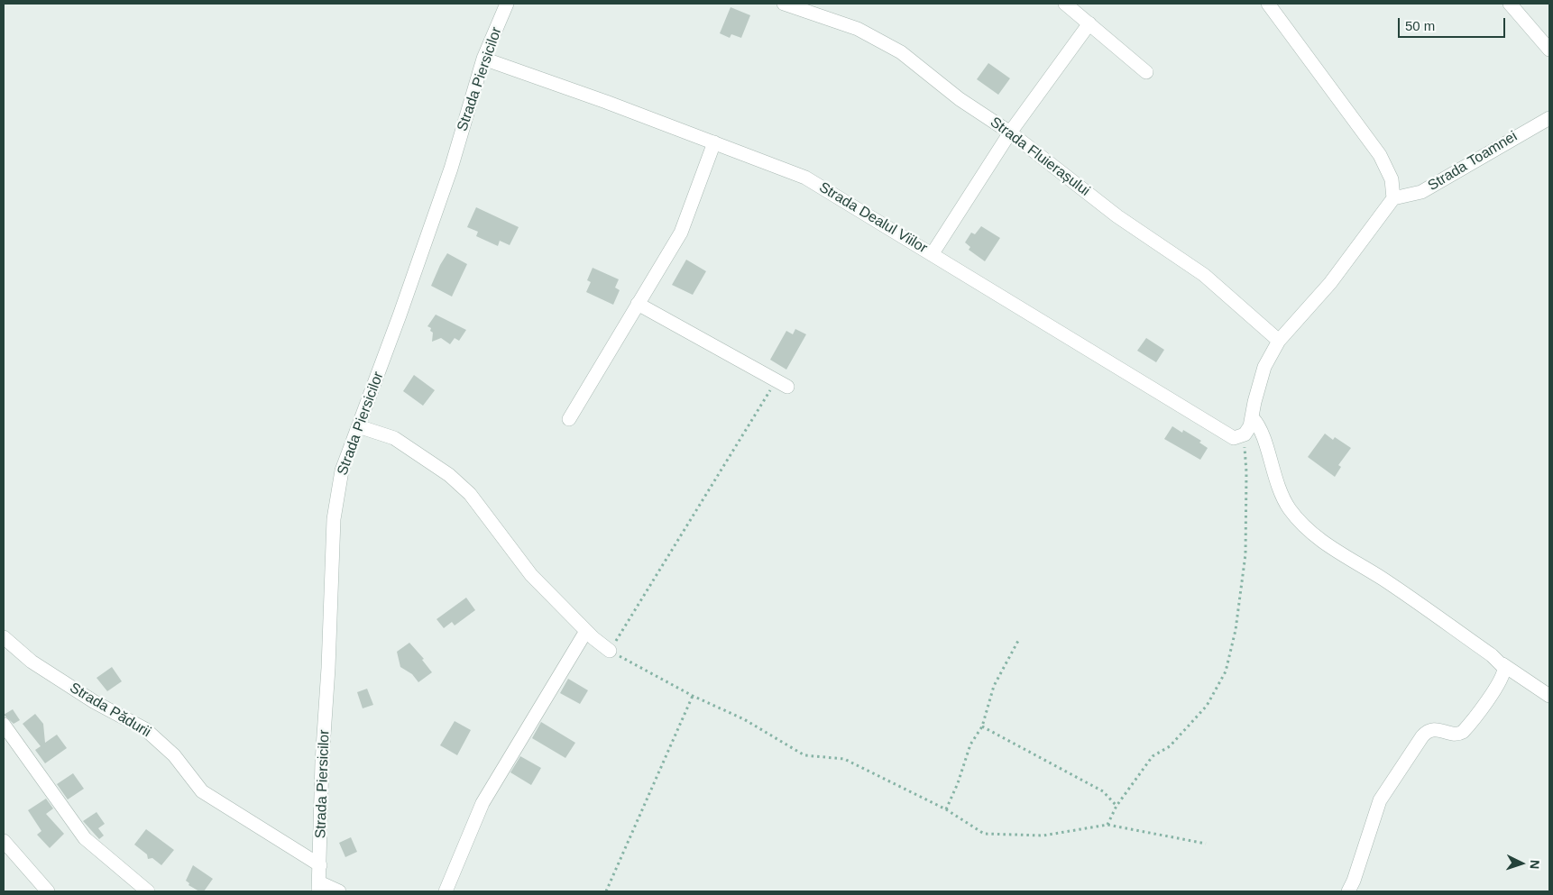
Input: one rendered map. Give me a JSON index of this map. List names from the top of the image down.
{
  "streets": {
    "street": [
      "Strada Piersicilor",
      "Strada Fluierașului",
      "Strada Toamnei",
      "Strada Dealul Viilor",
      "Strada Pădurii"
    ]
  },
  "crossings": [
    ["Strada Piersicilor", "Strada Dealul Viilor"],
    ["Strada Piersicilor", "Strada Pădurii"]
  ],
  "scale_bar": "50 m",
  "north": "right"
}
